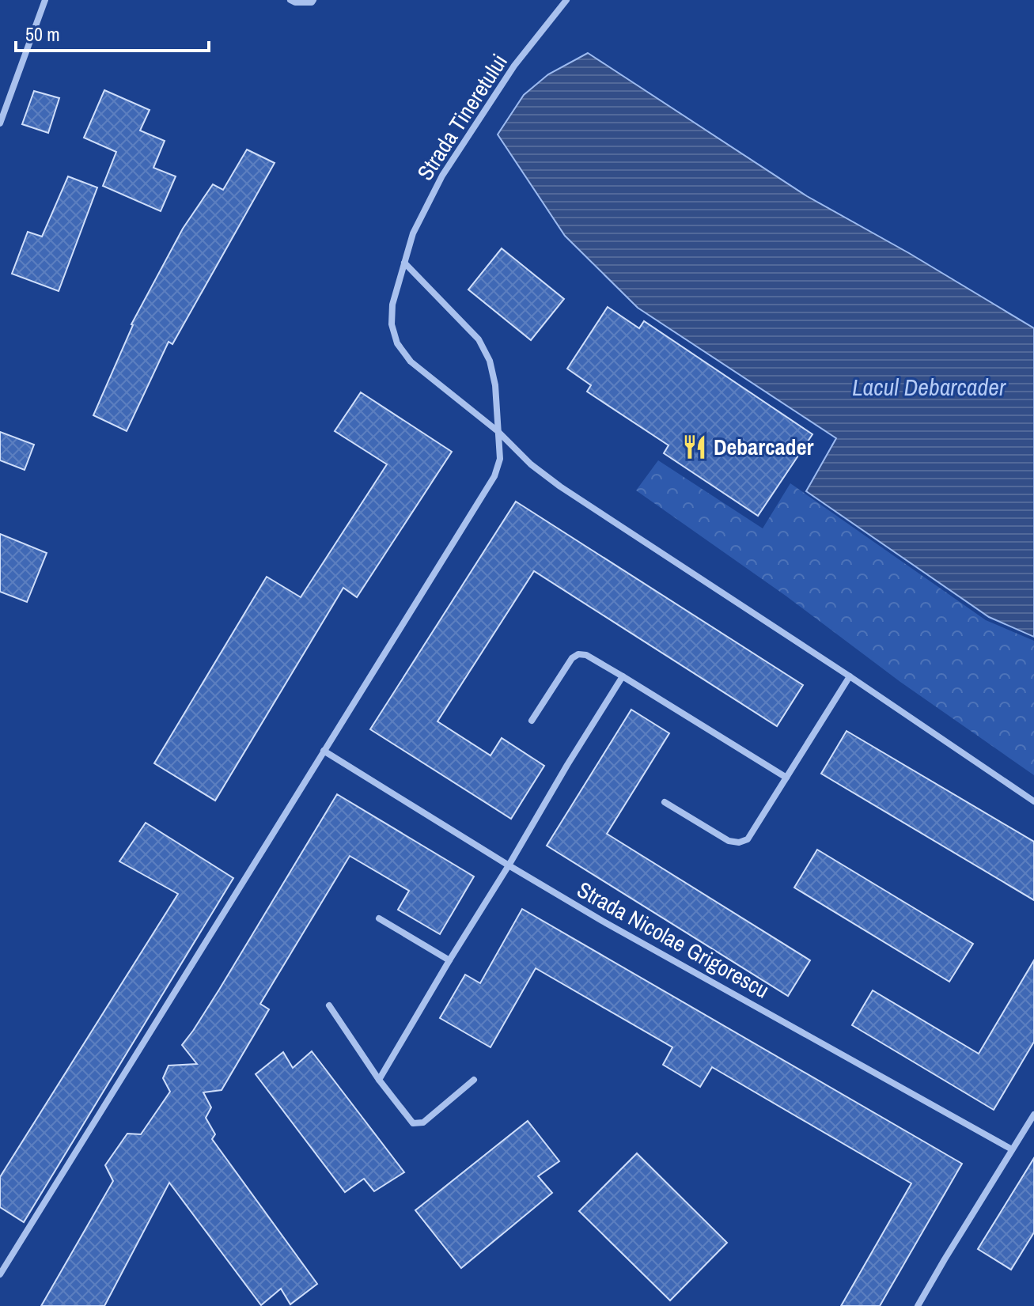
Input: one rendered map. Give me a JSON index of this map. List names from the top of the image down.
{
  "streets": {
    "street": ["Strada Tineretului", "Strada Nicolae Grigorescu"]
  },
  "water": ["Lacul Debarcader"],
  "places": {
    "restaurant": ["Debarcader"]
  },
  "scale_bar": "50 m"
}
